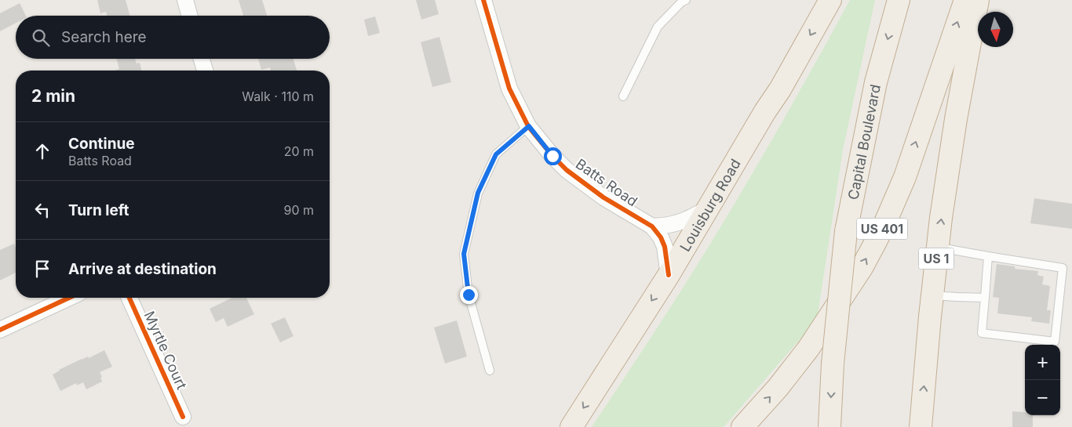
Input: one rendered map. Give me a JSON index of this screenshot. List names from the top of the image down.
{
  "streets": {
    "highway": [
      "Capital Boulevard",
      "Louisburg Road",
      "US 401",
      "US 1"
    ],
    "street": ["Batts Road", "Myrtle Court"]
  },
  "crossings": [
    ["Batts Road", "Louisburg Road"]
  ],
  "north": "bottom",
  "page": {
    "search": "Search here",
    "heading": ["2 min", "Walk · 110 m"],
    "list": [
      ["Continue", "Batts Road", "20 m"],
      ["Turn left", "90 m"],
      "Arrive at destination"
    ],
    "map_buttons": ["+", "−"]
  }
}
